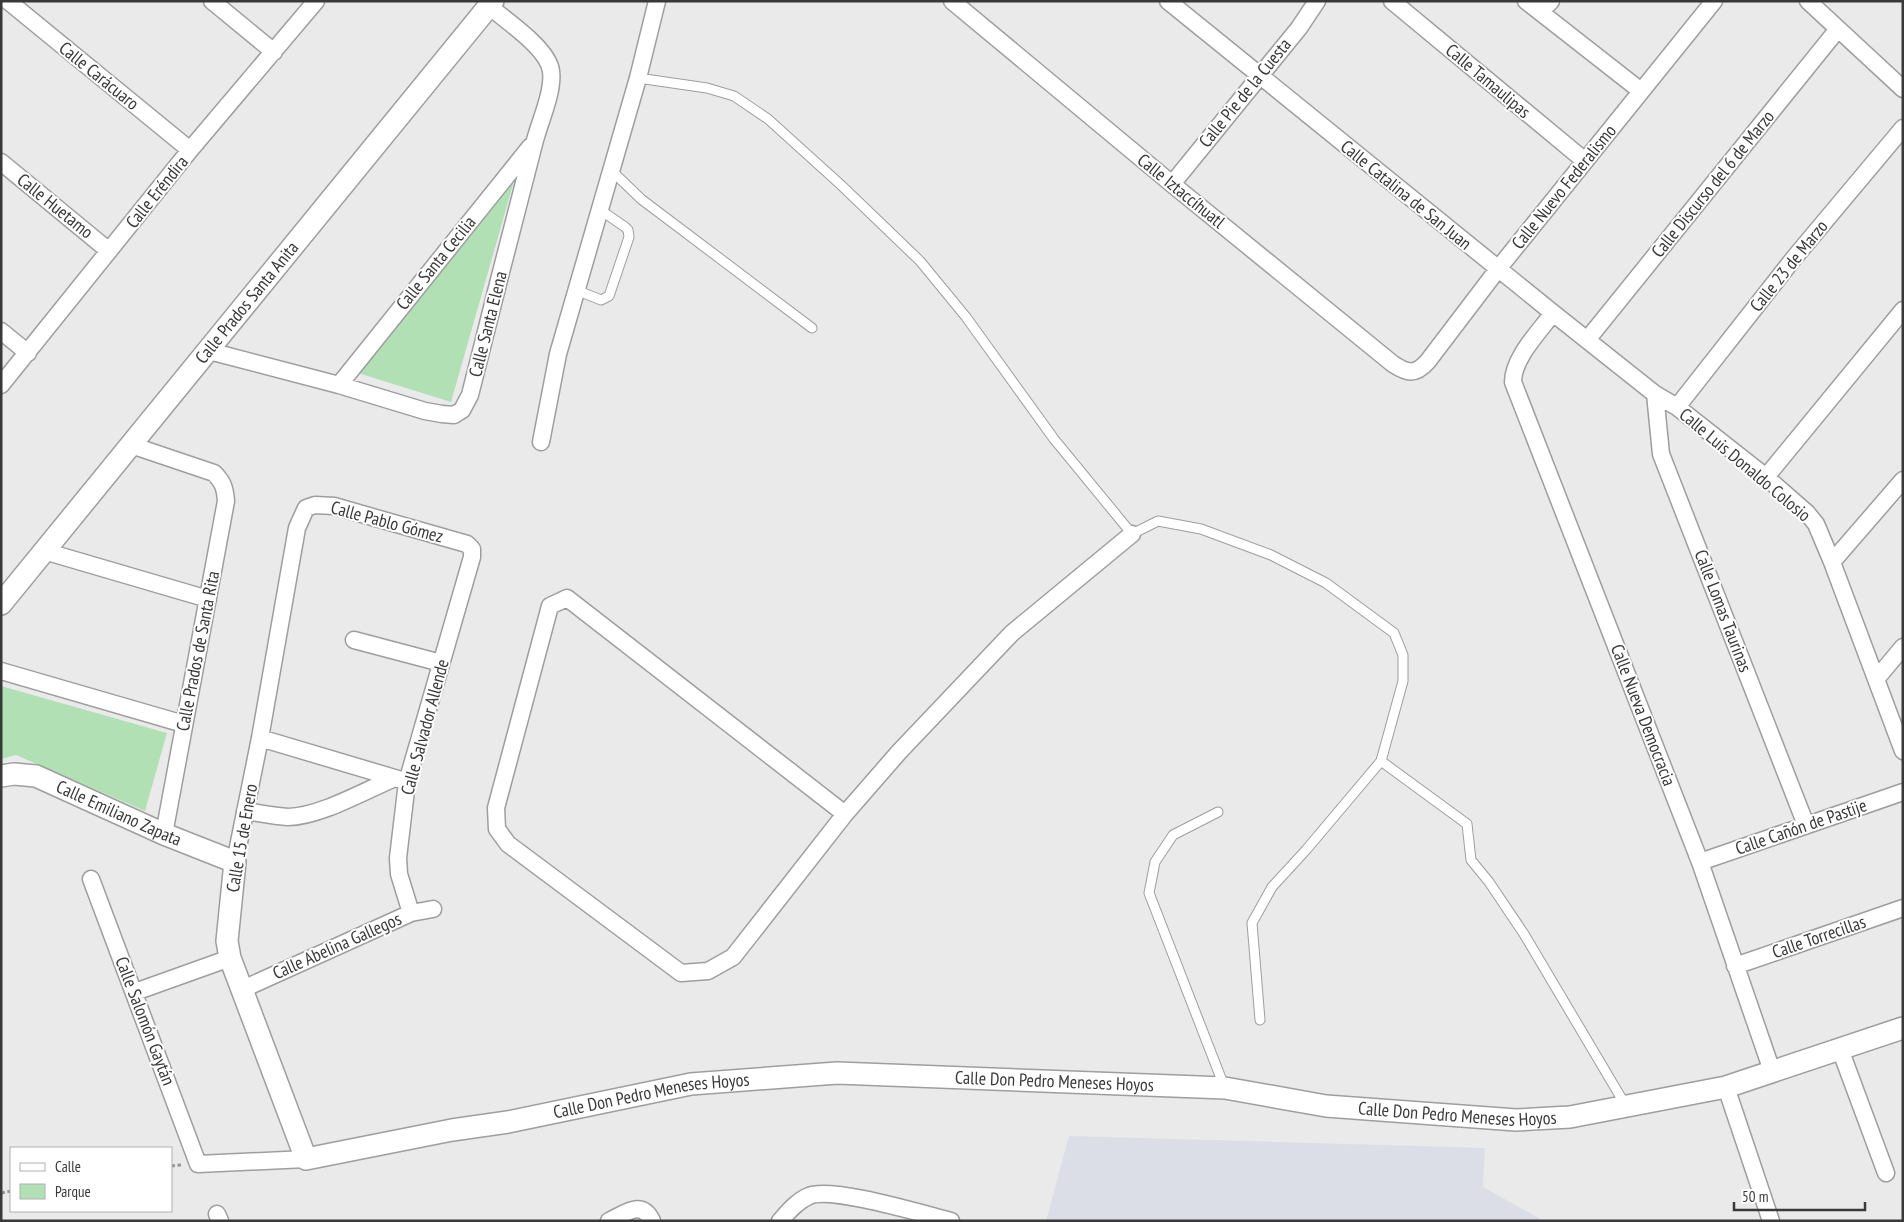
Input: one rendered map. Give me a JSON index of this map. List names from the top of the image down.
{
  "streets": {
    "street": [
      "Calle Carácuaro",
      "Calle Tamaulipas",
      "Calle Pie de la Cuesta",
      "Calle Discurso del 6 de Marzo",
      "Calle Nuevo Federalismo",
      "Calle Iztaccíhuatl",
      "Calle Eréndira",
      "Calle Catalina de San Juan",
      "Calle Huetamo",
      "Calle Santa Cecilia",
      "Calle 23 de Marzo",
      "Calle Prados Santa Anita",
      "Calle Santa Elena",
      "Calle Luis Donaldo Colosio",
      "Calle Pablo Gómez",
      "Calle Lomas Taurinas",
      "Calle Prados de Santa Rita",
      "Calle Nueva Democracia",
      "Calle Salvador Allende",
      "Calle Emiliano Zapata",
      "Calle Cañón de Pastije",
      "Calle 15 de Enero",
      "Calle Torrecillas",
      "Calle Abelina Gallegos",
      "Calle Salomón Gaytán",
      "Calle Don Pedro Meneses Hoyos"
    ]
  },
  "crossings": [
    ["Calle Carácuaro", "Calle Eréndira"],
    ["Calle Tamaulipas", "Calle Nuevo Federalismo"],
    ["Calle Pie de la Cuesta", "Calle Iztaccíhuatl"],
    ["Calle Pie de la Cuesta", "Calle Catalina de San Juan"],
    ["Calle Discurso del 6 de Marzo", "Calle Luis Donaldo Colosio"],
    ["Calle Nuevo Federalismo", "Calle Iztaccíhuatl"],
    ["Calle Nuevo Federalismo", "Calle Catalina de San Juan"],
    ["Calle Eréndira", "Calle Huetamo"],
    ["Calle Catalina de San Juan", "Calle Luis Donaldo Colosio"],
    ["Calle Catalina de San Juan", "Calle Nueva Democracia"],
    ["Calle Santa Cecilia", "Calle Santa Elena"],
    ["Calle 23 de Marzo", "Calle Luis Donaldo Colosio"],
    ["Calle Prados Santa Anita", "Calle Santa Elena"],
    ["Calle Prados Santa Anita", "Calle Prados de Santa Rita"],
    ["Calle Luis Donaldo Colosio", "Calle Lomas Taurinas"],
    ["Calle Luis Donaldo Colosio", "Calle Nueva Democracia"],
    ["Calle Pablo Gómez", "Calle Salvador Allende"],
    ["Calle Pablo Gómez", "Calle 15 de Enero"],
    ["Calle Lomas Taurinas", "Calle Cañón de Pastije"],
    ["Calle Prados de Santa Rita", "Calle Emiliano Zapata"],
    ["Calle Nueva Democracia", "Calle Cañón de Pastije"],
    ["Calle Nueva Democracia", "Calle Torrecillas"],
    ["Calle Nueva Democracia", "Calle Don Pedro Meneses Hoyos"],
    ["Calle Salvador Allende", "Calle Abelina Gallegos"],
    ["Calle Emiliano Zapata", "Calle 15 de Enero"],
    ["Calle 15 de Enero", "Calle Abelina Gallegos"],
    ["Calle 15 de Enero", "Calle Don Pedro Meneses Hoyos"],
    ["Calle Salomón Gaytán", "Calle Don Pedro Meneses Hoyos"]
  ],
  "legend": ["Calle", "Parque"],
  "scale_bar": "50 m"
}
